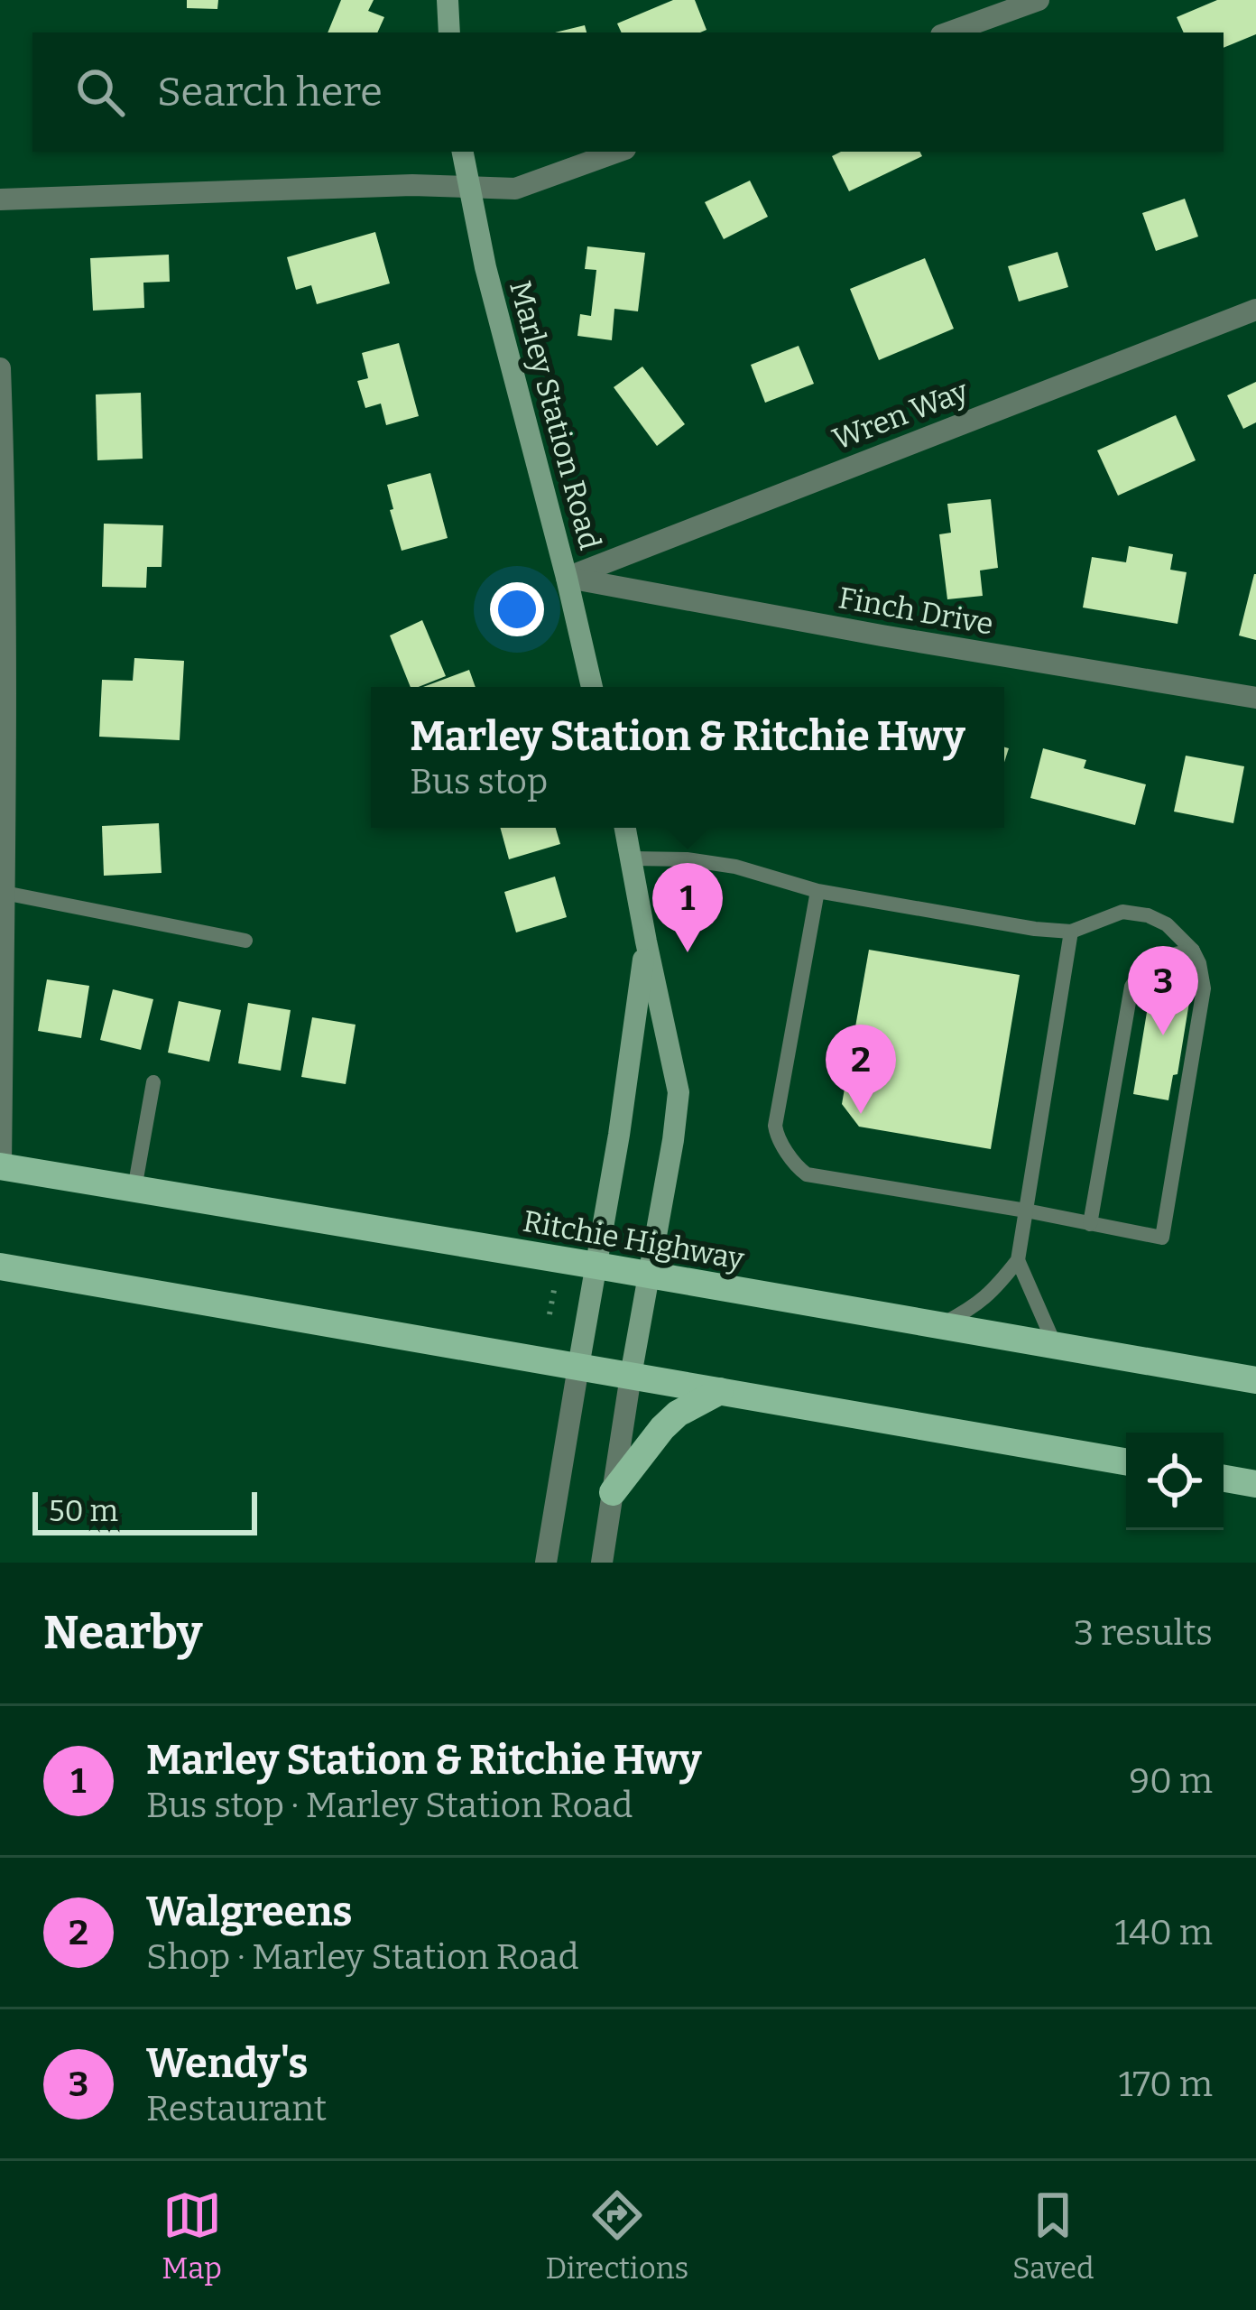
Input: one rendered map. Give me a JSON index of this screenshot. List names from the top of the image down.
{
  "streets": {
    "main road": ["Marley Station Road", "Ritchie Highway"],
    "street": ["Wren Way", "Finch Drive"]
  },
  "crossings": [
    ["Marley Station Road", "Wren Way"],
    ["Marley Station Road", "Finch Drive"],
    ["Wren Way", "Finch Drive"]
  ],
  "scale_bar": "50 m",
  "page": {
    "search": "Search here",
    "popup": ["Marley Station & Ritchie Hwy", "Bus stop"],
    "pins": ["1", "3", "2"],
    "scale": "50 m",
    "heading": ["Nearby", "3 results"],
    "list": [
      {
        "mark": "1",
        "name": "Marley Station & Ritchie Hwy",
        "note": "Bus stop · Marley Station Road",
        "value": "90 m"
      },
      {
        "mark": "2",
        "name": "Walgreens",
        "note": "Shop · Marley Station Road",
        "value": "140 m"
      },
      {
        "mark": "3",
        "name": "Wendy's",
        "note": "Restaurant",
        "value": "170 m"
      }
    ],
    "nav": ["Map", "Directions", "Saved"]
  }
}
